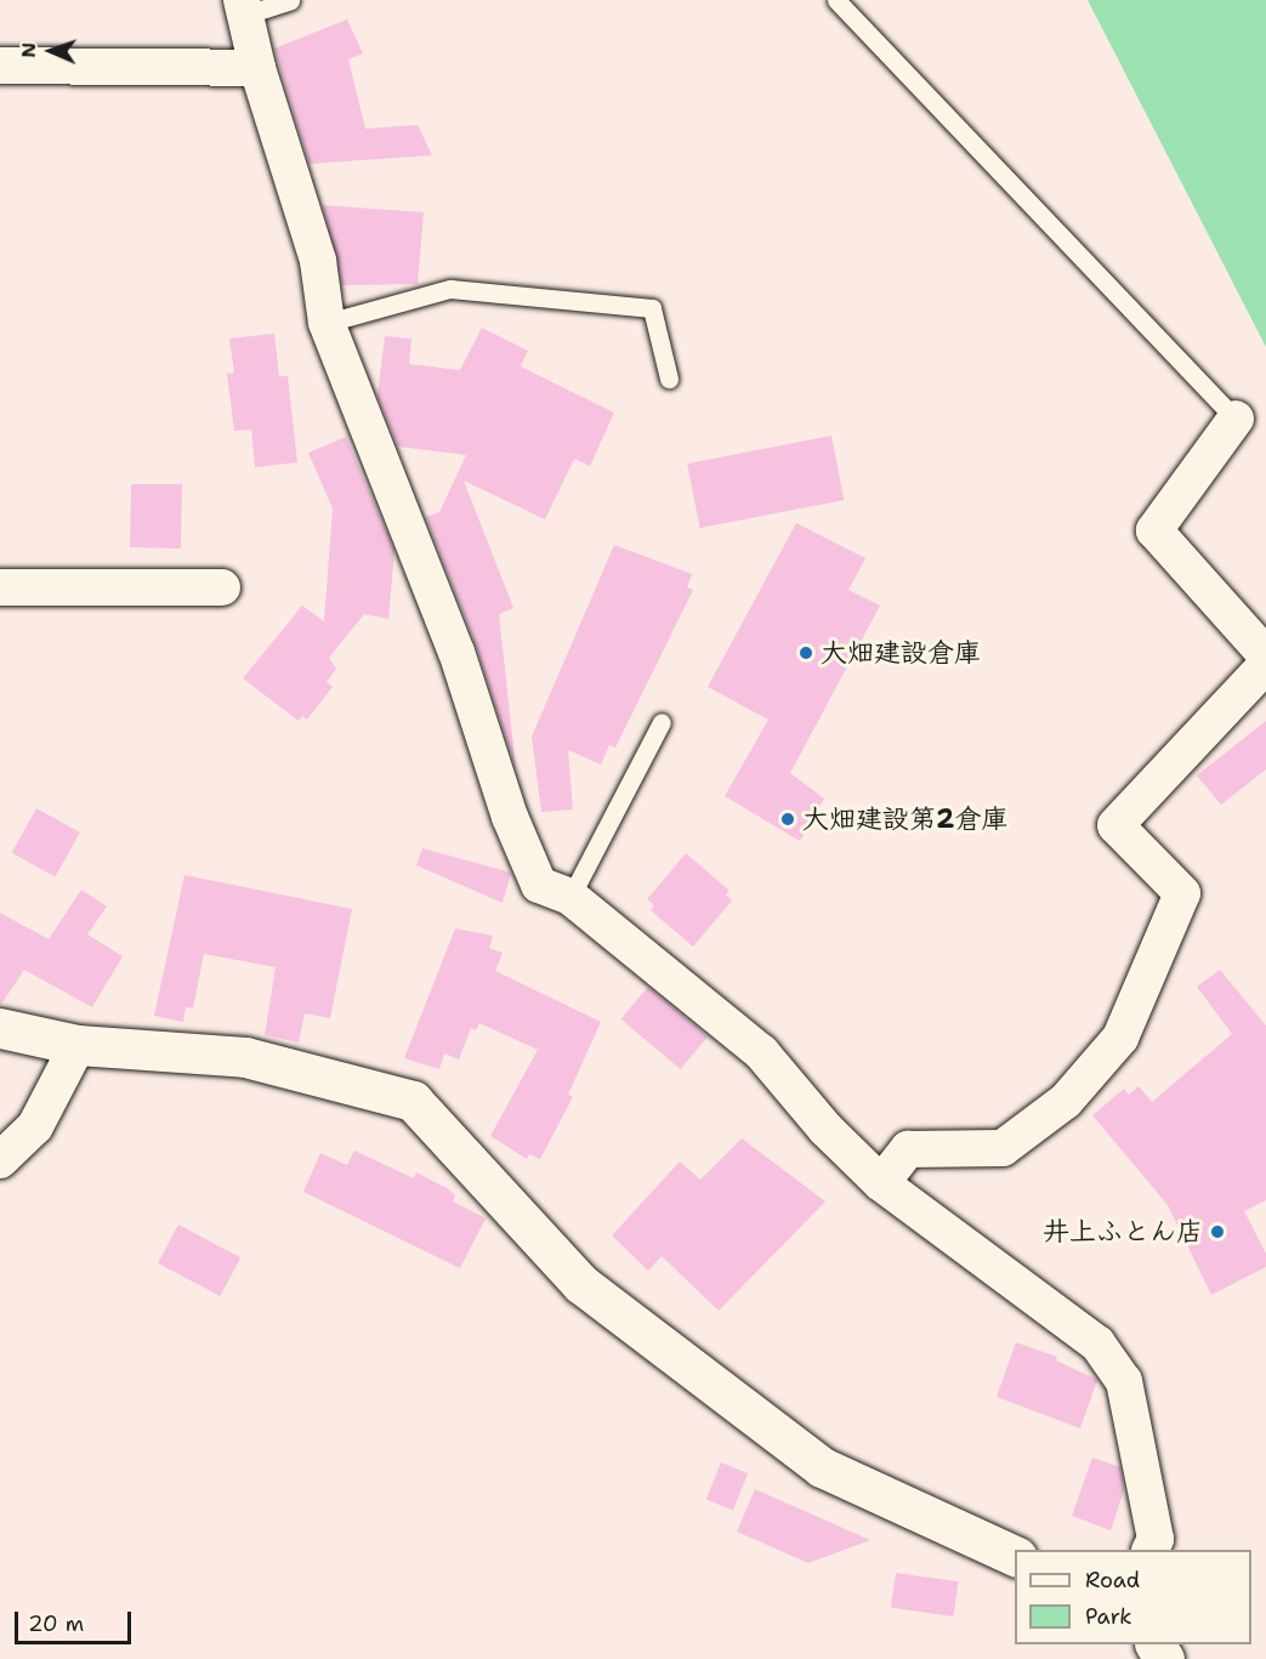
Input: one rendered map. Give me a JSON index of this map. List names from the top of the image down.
{
  "places": ["大畑建設倉庫", "大畑建設第2倉庫", "井上ふとん店"],
  "legend": ["Road", "Park"],
  "scale_bar": "20 m",
  "north": "left"
}
